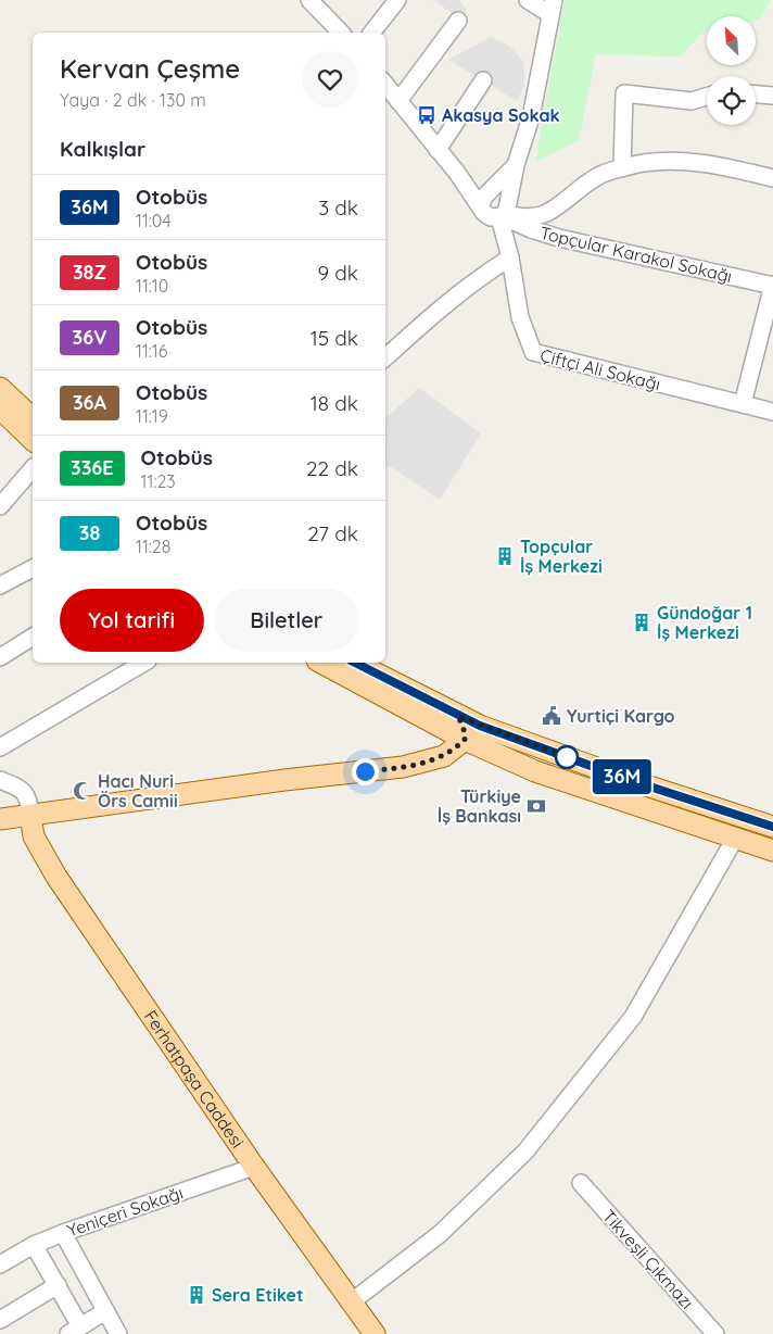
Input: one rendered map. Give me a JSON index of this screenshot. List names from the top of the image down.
{
  "streets": {
    "main road": ["Ferhatpaşa Caddesi"],
    "street": [
      "Topçular Karakol Sokağı",
      "Çiftçi Ali Sokağı",
      "Yeniçeri Sokağı",
      "Tikveşli Çıkmazı"
    ]
  },
  "crossings": [
    ["Topçular Karakol Sokağı", "Çiftçi Ali Sokağı"],
    ["Ferhatpaşa Caddesi", "Yeniçeri Sokağı"]
  ],
  "places": {
    "bus stop": ["Akasya Sokak"],
    "building": ["Topçular İş Merkezi", "Gündoğar 1 İş Merkezi", "Sera Etiket"],
    "public building": ["Yurtiçi Kargo"],
    "mosque": ["Hacı Nuri Örs Camii"],
    "bank": ["Türkiye İş Bankası"]
  },
  "lines": ["bus line 36M"],
  "north": "top left",
  "page": {
    "on_map": "36M",
    "heading": [
      ["Kervan Çeşme", "Yaya · 2 dk · 130 m"],
      "Kalkışlar"
    ],
    "list": [
      {
        "mark": "36M",
        "name": "Otobüs",
        "note": "11:04",
        "value": "3 dk"
      },
      {
        "mark": "38Z",
        "name": "Otobüs",
        "note": "11:10",
        "value": "9 dk"
      },
      {
        "mark": "36V",
        "name": "Otobüs",
        "note": "11:16",
        "value": "15 dk"
      },
      {
        "mark": "36A",
        "name": "Otobüs",
        "note": "11:19",
        "value": "18 dk"
      },
      {
        "mark": "336E",
        "name": "Otobüs",
        "note": "11:23",
        "value": "22 dk"
      },
      {
        "mark": "38",
        "name": "Otobüs",
        "note": "11:28",
        "value": "27 dk"
      }
    ],
    "buttons": ["Yol tarifi", "Biletler"]
  }
}
